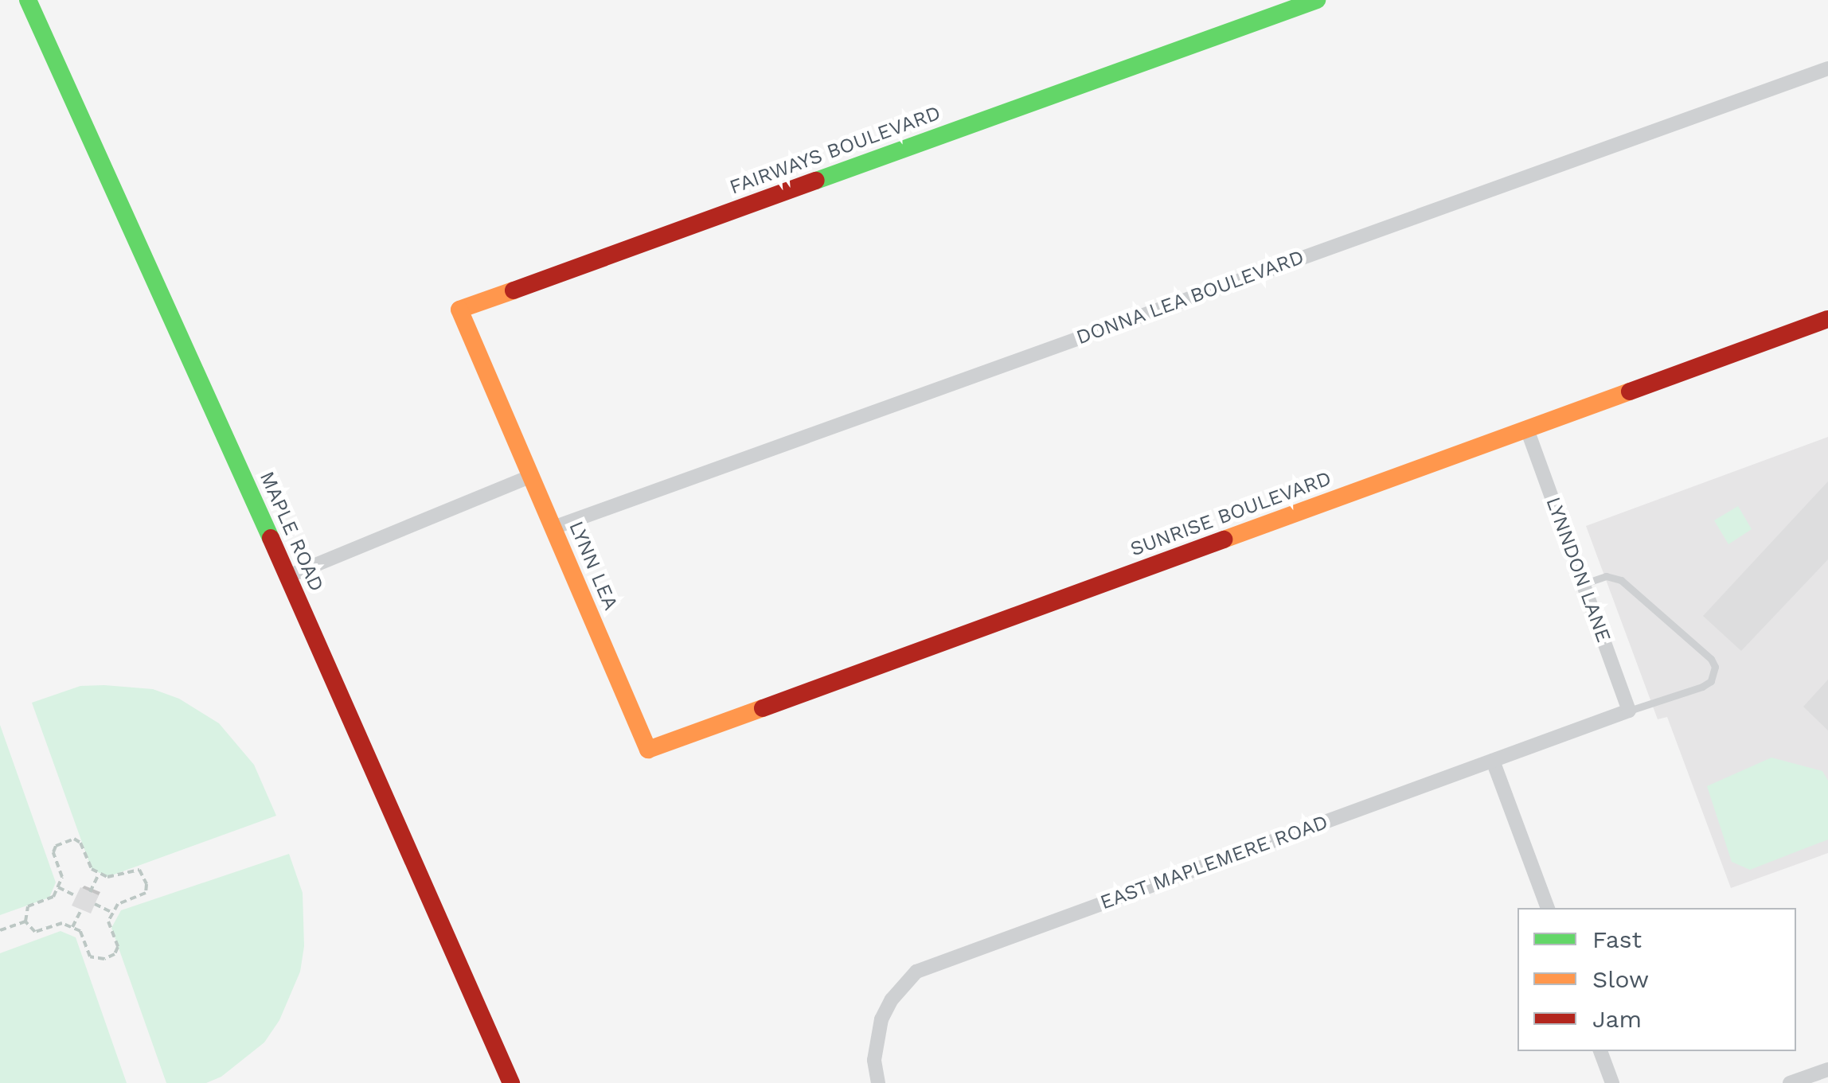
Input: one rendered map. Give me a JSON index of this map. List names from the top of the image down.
{
  "streets": {
    "street": [
      "FAIRWAYS BOULEVARD",
      "DONNA LEA BOULEVARD",
      "SUNRISE BOULEVARD",
      "MAPLE ROAD",
      "LYNN LEA",
      "LYNNDON LANE",
      "EAST MAPLEMERE ROAD"
    ]
  },
  "crossings": [
    ["FAIRWAYS BOULEVARD", "LYNN LEA"],
    ["DONNA LEA BOULEVARD", "LYNN LEA"],
    ["SUNRISE BOULEVARD", "LYNN LEA"],
    ["SUNRISE BOULEVARD", "LYNNDON LANE"],
    ["LYNNDON LANE", "EAST MAPLEMERE ROAD"]
  ],
  "legend": ["Fast", "Slow", "Jam"]
}
